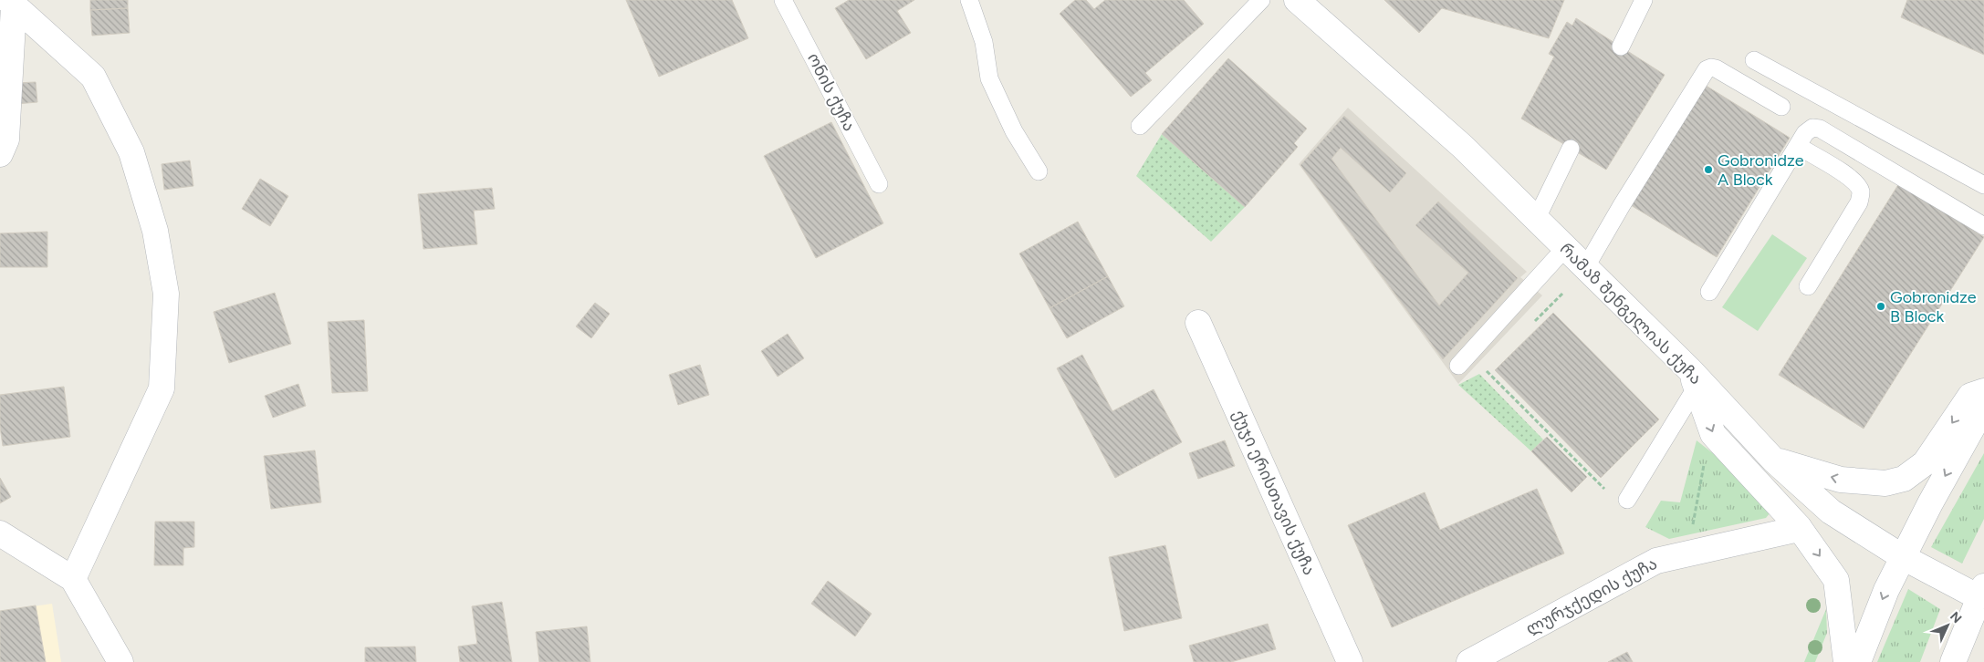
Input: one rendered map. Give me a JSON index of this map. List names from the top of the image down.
{
  "streets": {
    "main road": ["რამაზ შენგელიას ქუჩა", "ქუჯი ერისთავის ქუჩა", "ლურჯქედის ქუჩა"],
    "lane": ["ონის ქუჩა"]
  },
  "places": ["Gobronidze A Block", "Gobronidze B Block"],
  "north": "top right"
}
